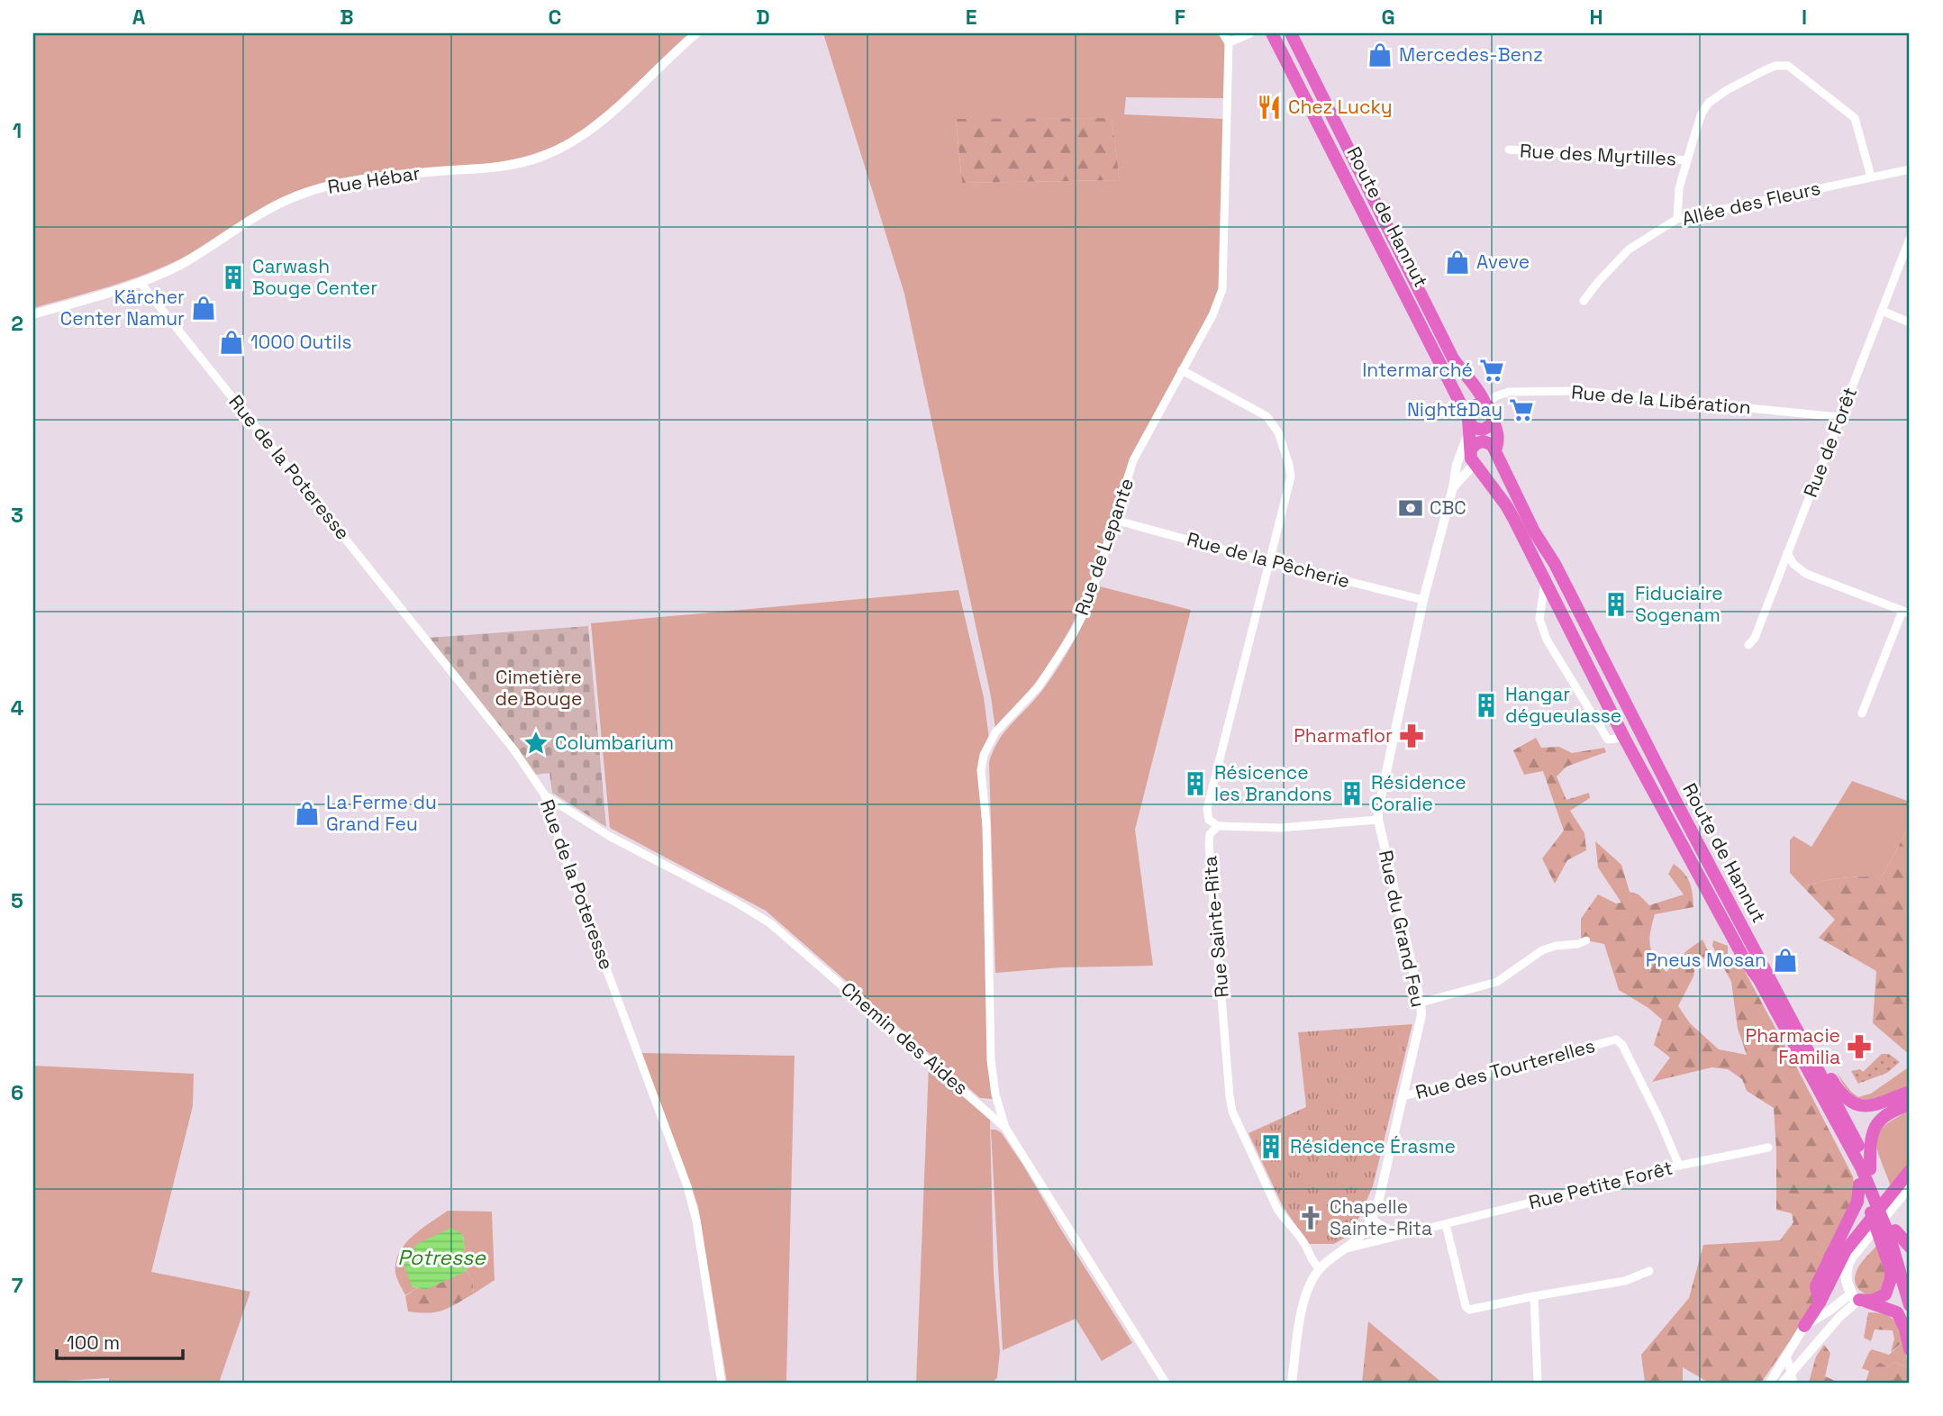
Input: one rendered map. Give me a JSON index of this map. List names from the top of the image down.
{
  "streets": {
    "main road": ["Route de Hannut"],
    "street": [
      "Rue des Myrtilles",
      "Rue Hébar",
      "Allée des Fleurs",
      "Rue de la Libération",
      "Rue de Forêt",
      "Rue de la Poteresse",
      "Rue de Lepante",
      "Rue de la Pêcherie",
      "Rue Sainte-Rita",
      "Rue du Grand Feu",
      "Chemin des Aides",
      "Rue des Tourterelles",
      "Rue Petite Forêt"
    ]
  },
  "crossings": [
    ["Rue Hébar", "Rue de la Poteresse"],
    ["Route de Hannut", "Rue de la Libération"],
    ["Route de Hannut", "Rue du Grand Feu"],
    ["Rue de la Libération", "Rue de Forêt"],
    ["Rue de la Poteresse", "Chemin des Aides"],
    ["Rue de Lepante", "Rue de la Pêcherie"],
    ["Rue de Lepante", "Chemin des Aides"],
    ["Rue de la Pêcherie", "Rue du Grand Feu"],
    ["Rue Sainte-Rita", "Rue du Grand Feu"],
    ["Rue du Grand Feu", "Rue des Tourterelles"],
    ["Rue du Grand Feu", "Rue Petite Forêt"],
    ["Rue des Tourterelles", "Rue Petite Forêt"]
  ],
  "water": ["Potresse"],
  "parks": ["Cimetière de Bouge"],
  "places": {
    "shop": [
      "Mercedes-Benz",
      "Aveve",
      "Kärcher Center Namur",
      "1000 Outils",
      "La Ferme du Grand Feu",
      "Pneus Mosan"
    ],
    "restaurant": ["Chez Lucky"],
    "building": [
      "Carwash Bouge Center",
      "Fiduciaire Sogenam",
      "Hangar dégueulasse",
      "Résicence les Brandons",
      "Résidence Coralie",
      "Résidence Érasme"
    ],
    "supermarket": ["Intermarché", "Night&Day"],
    "bank": ["CBC"],
    "pharmacy": ["Pharmaflor", "Pharmacie Familia"],
    "place": ["Columbarium"],
    "church": ["Chapelle Sainte-Rita"]
  },
  "scale_bar": "100 m",
  "grid": {
    "columns": [
      "A",
      "B",
      "C",
      "D",
      "E",
      "F",
      "G",
      "H",
      "I"
    ],
    "rows": [
      "1",
      "2",
      "3",
      "4",
      "5",
      "6",
      "7"
    ]
  }
}
